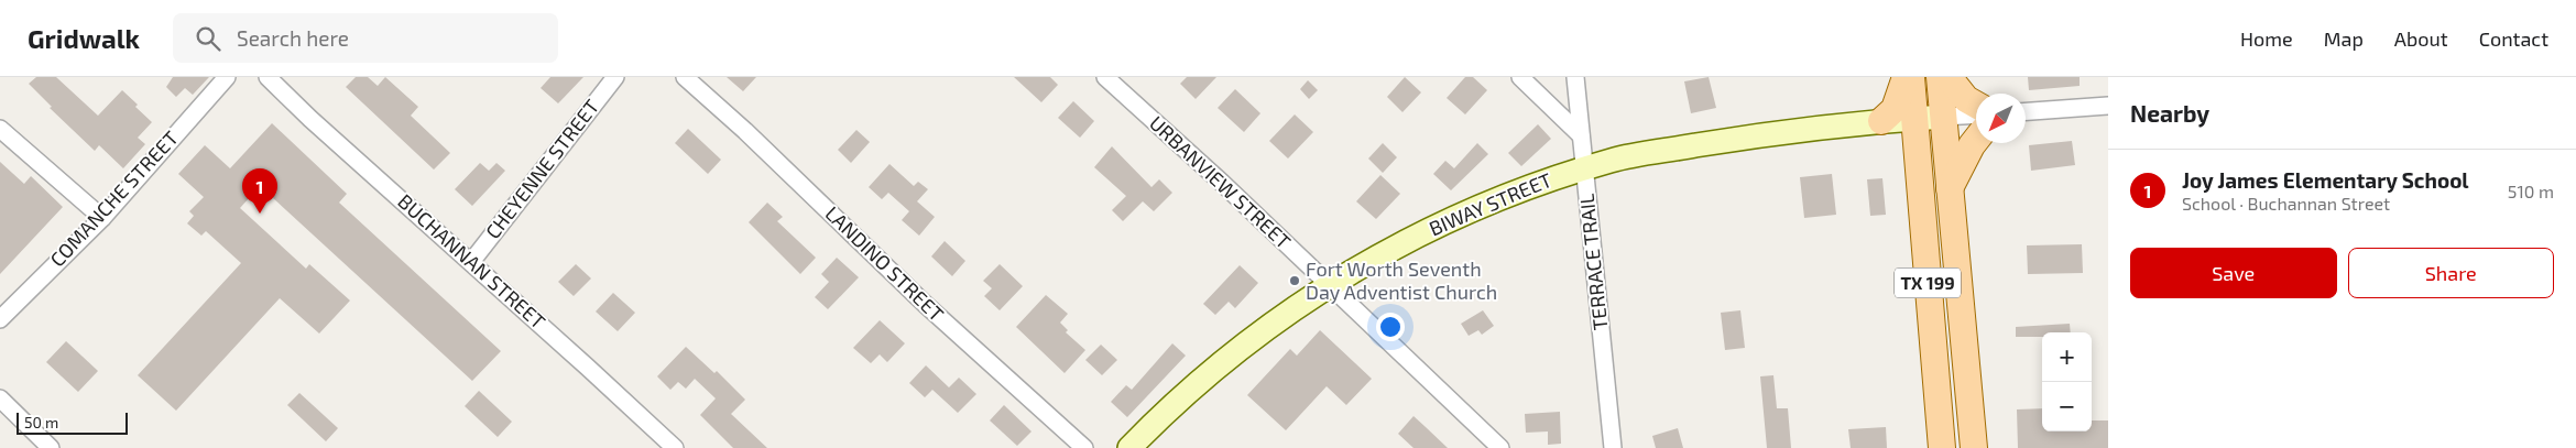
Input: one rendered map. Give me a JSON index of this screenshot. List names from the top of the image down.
{
  "streets": {
    "main road": ["TX 199"],
    "street": [
      "CHEYENNE STREET",
      "URBANVIEW STREET",
      "COMANCHE STREET",
      "BIWAY STREET",
      "BUCHANNAN STREET",
      "TERRACE TRAIL",
      "LANDINO STREET"
    ]
  },
  "crossings": [
    ["CHEYENNE STREET", "BUCHANNAN STREET"],
    ["URBANVIEW STREET", "BIWAY STREET"],
    ["BIWAY STREET", "TERRACE TRAIL"],
    ["BIWAY STREET", "TX 199"]
  ],
  "places": ["Fort Worth Seventh Day Adventist Church"],
  "scale_bar": "50 m",
  "north": "bottom left",
  "page": {
    "header": "Gridwalk",
    "search": "Search here",
    "nav": [
      "Home",
      "Map",
      "About",
      "Contact"
    ],
    "heading": "Nearby",
    "list": [
      {
        "mark": "1",
        "name": "Joy James Elementary School",
        "note": "School · Buchannan Street",
        "value": "510 m"
      }
    ],
    "pins": "1",
    "buttons": ["Save", "Share"],
    "map_buttons": ["+", "−"],
    "scale": "50 m"
  }
}
